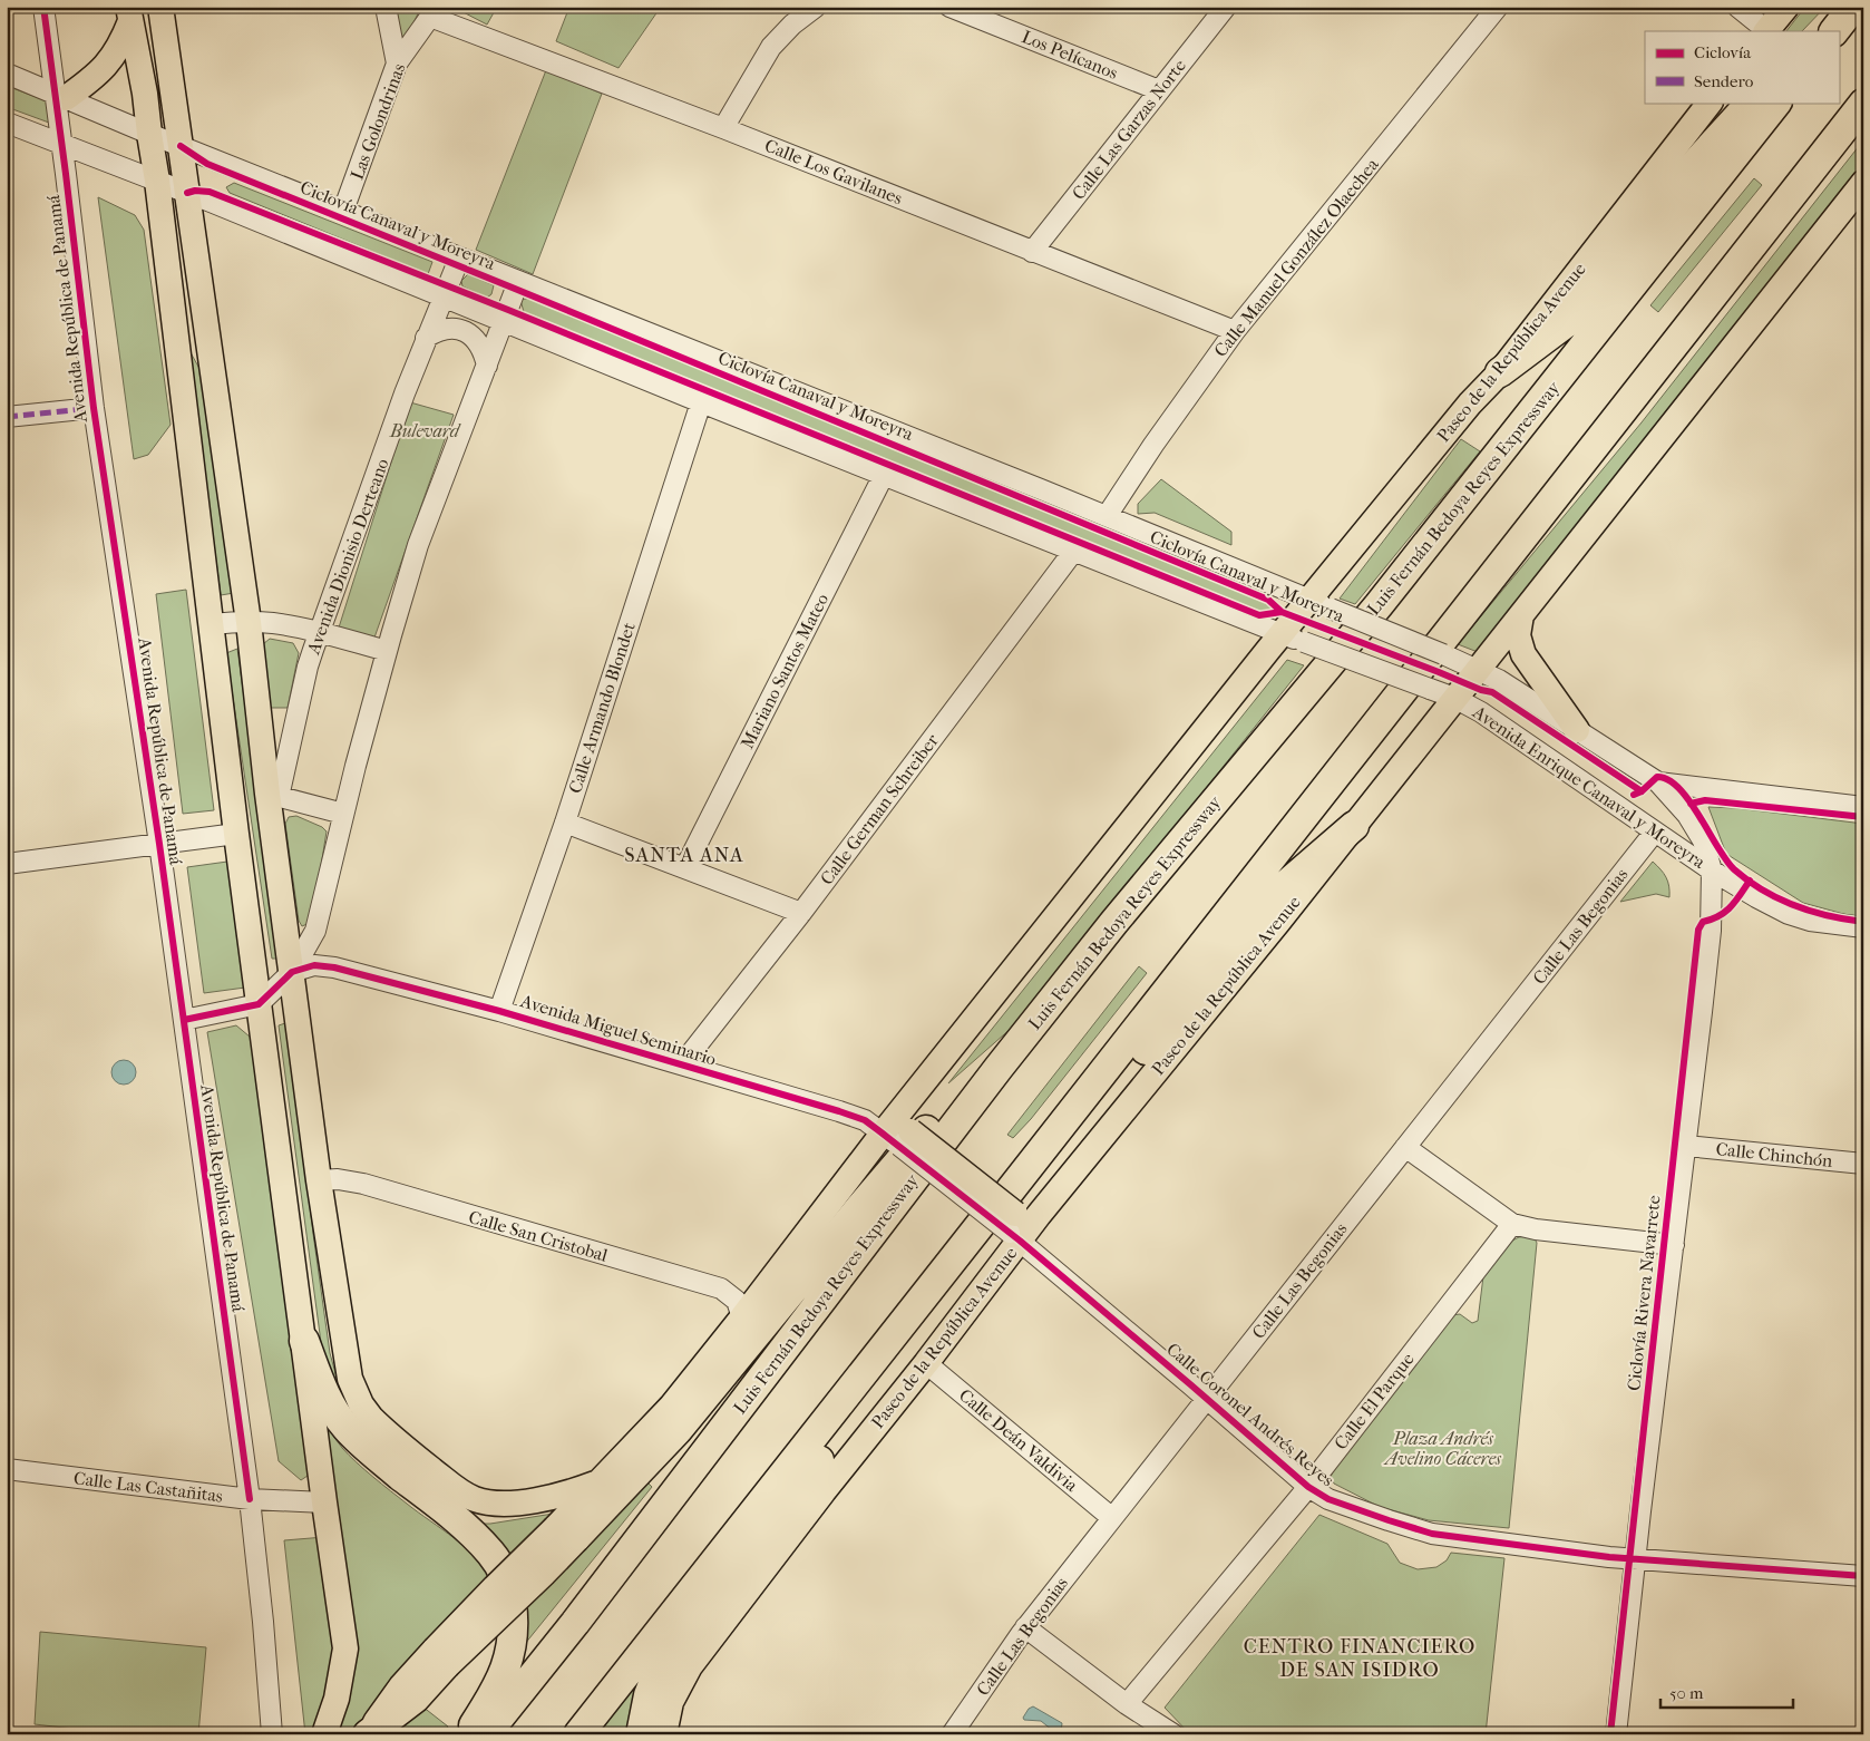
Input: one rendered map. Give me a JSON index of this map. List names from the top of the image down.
{
  "streets": {
    "highway": ["Luis Fernán Bedoya Reyes Expressway"],
    "main road": ["Paseo de la República Avenue"],
    "street": [
      "Los Pelícanos",
      "Las Golondrinas",
      "Calle Las Garzas Norte",
      "Calle Los Gavilanes",
      "Calle Manuel González Olaechea",
      "Avenida República de Panamá",
      "Avenida Dionisio Derteano",
      "Mariano Santos Mateo",
      "Calle Armando Blondet",
      "Avenida Enrique Canaval y Moreyra",
      "Calle German Schreiber",
      "Calle Las Begonias",
      "Avenida Miguel Seminario",
      "Calle Chinchón",
      "Calle San Cristobal",
      "Calle El Parque",
      "Calle Coronel Andrés Reyes",
      "Calle Deán Valdivia",
      "Calle Las Castañitas"
    ],
    "cycle path": ["Ciclovía Canaval y Moreyra", "Ciclovía Rivera Navarrete"]
  },
  "crossings": [
    ["Los Pelícanos", "Calle Las Garzas Norte"],
    ["Las Golondrinas", "Calle Los Gavilanes"],
    ["Las Golondrinas", "Avenida Enrique Canaval y Moreyra"],
    ["Calle Las Garzas Norte", "Calle Los Gavilanes"],
    ["Calle Los Gavilanes", "Calle Manuel González Olaechea"],
    ["Calle Manuel González Olaechea", "Avenida Enrique Canaval y Moreyra"],
    ["Avenida República de Panamá", "Avenida Enrique Canaval y Moreyra"],
    ["Avenida República de Panamá", "Calle Las Castañitas"],
    ["Paseo de la República Avenue", "Avenida Enrique Canaval y Moreyra"],
    ["Paseo de la República Avenue", "Calle Coronel Andrés Reyes"],
    ["Paseo de la República Avenue", "Calle Deán Valdivia"],
    ["Avenida Dionisio Derteano", "Avenida Enrique Canaval y Moreyra"],
    ["Mariano Santos Mateo", "Avenida Enrique Canaval y Moreyra"],
    ["Calle Armando Blondet", "Avenida Enrique Canaval y Moreyra"],
    ["Calle Armando Blondet", "Avenida Miguel Seminario"],
    ["Avenida Enrique Canaval y Moreyra", "Calle German Schreiber"],
    ["Avenida Enrique Canaval y Moreyra", "Calle Las Begonias"],
    ["Calle German Schreiber", "Avenida Miguel Seminario"],
    ["Calle Las Begonias", "Calle Coronel Andrés Reyes"],
    ["Calle Las Begonias", "Calle Deán Valdivia"],
    ["Calle El Parque", "Calle Coronel Andrés Reyes"]
  ],
  "districts": ["SANTA ANA", "CENTRO FINANCIERO DE SAN ISIDRO"],
  "parks": ["Bulevard", "Plaza Andrés Avelino Cáceres"],
  "legend": ["Ciclovía", "Sendero"],
  "scale_bar": "50 m"
}
